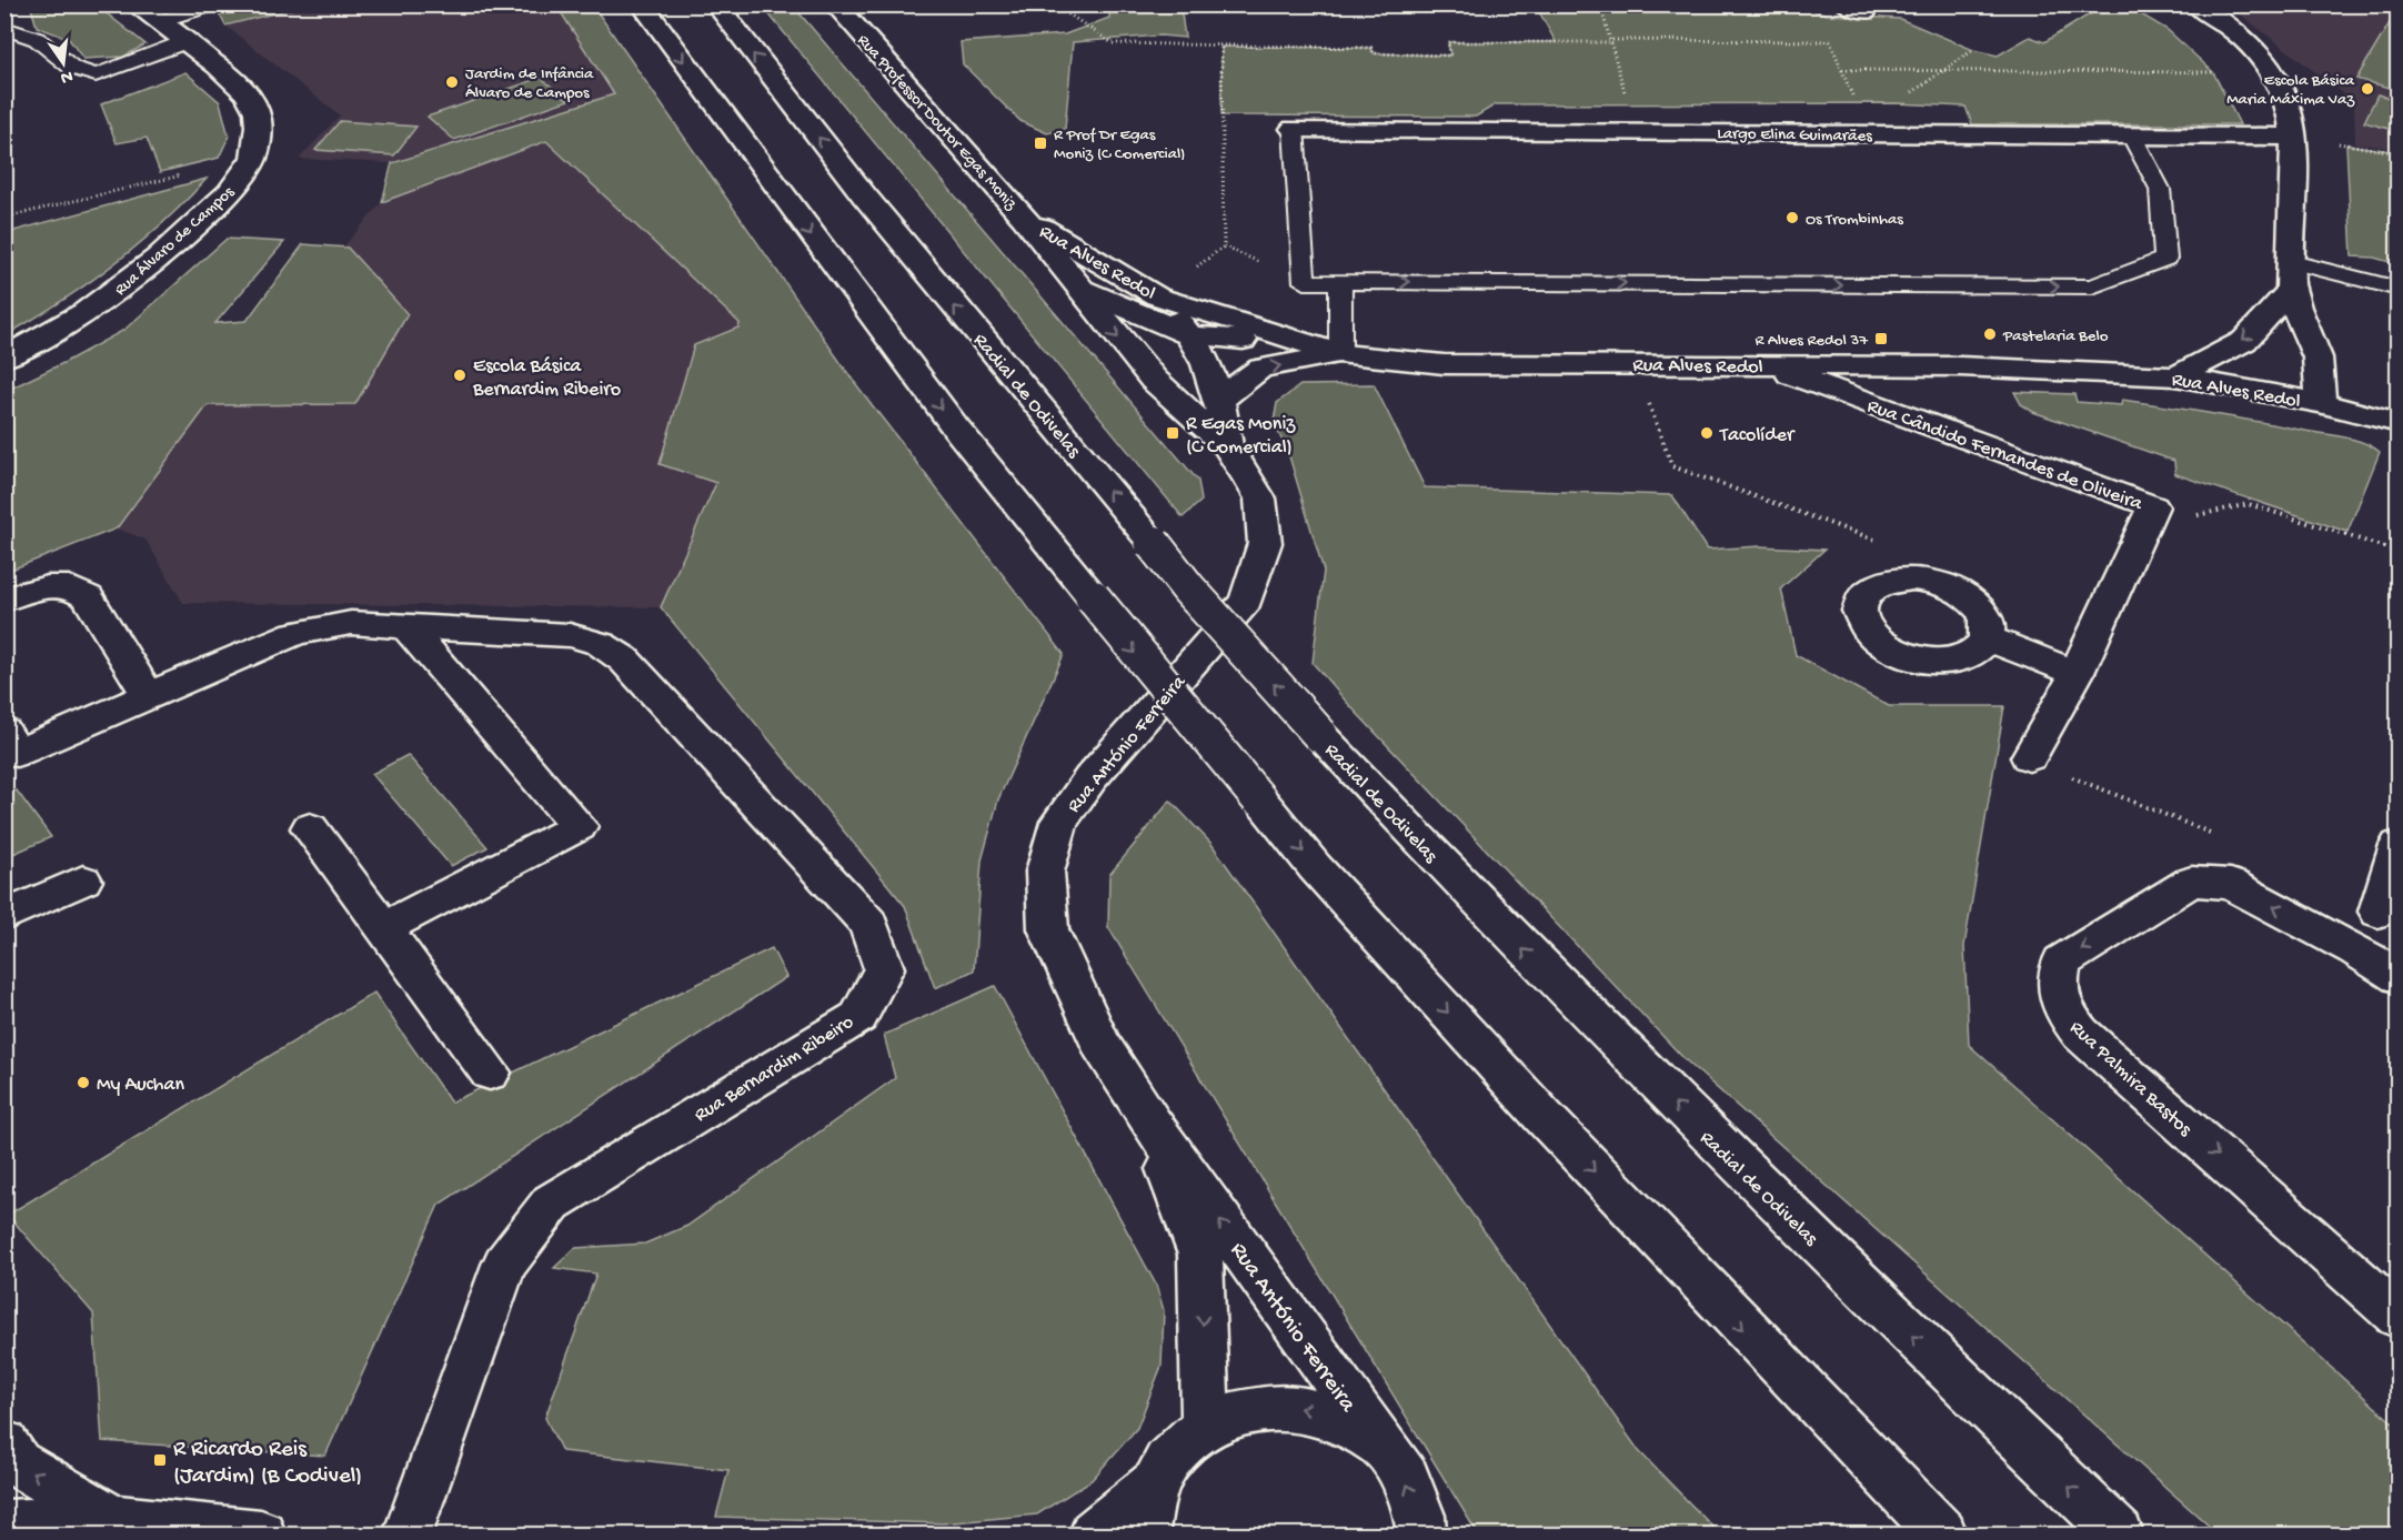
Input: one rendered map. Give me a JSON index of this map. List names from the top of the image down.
{
  "streets": {
    "main road": [
      "Rua Professor Doutor Egas Moniz",
      "Largo Elina Guimarães",
      "Rua Álvaro de Campos",
      "Rua Alves Redol",
      "Radial de Odivelas",
      "Rua Cândido Fernandes de Oliveira",
      "Rua António Ferreira",
      "Rua Bernardim Ribeiro",
      "Rua Palmira Bastos"
    ]
  },
  "crossings": [
    ["Rua Professor Doutor Egas Moniz", "Rua Alves Redol"],
    ["Rua Professor Doutor Egas Moniz", "Rua António Ferreira"],
    ["Rua Alves Redol", "Rua Cândido Fernandes de Oliveira"]
  ],
  "places": {
    "other": [
      "Jardim de Infância Álvaro de Campos",
      "Escola Básica Maria Máxima Vaz",
      "Os Trombinhas",
      "Pastelaria Belo",
      "Escola Básica Bernardim Ribeiro",
      "Tacolíder",
      "My Auchan"
    ],
    "transit": [
      "R Prof Dr Egas Moniz (C Comercial)",
      "R Alves Redol 37",
      "R Egas Moniz (C Comercial)",
      "R Ricardo Reis (Jardim) (B Codivel)"
    ]
  },
  "north": "bottom"
}
